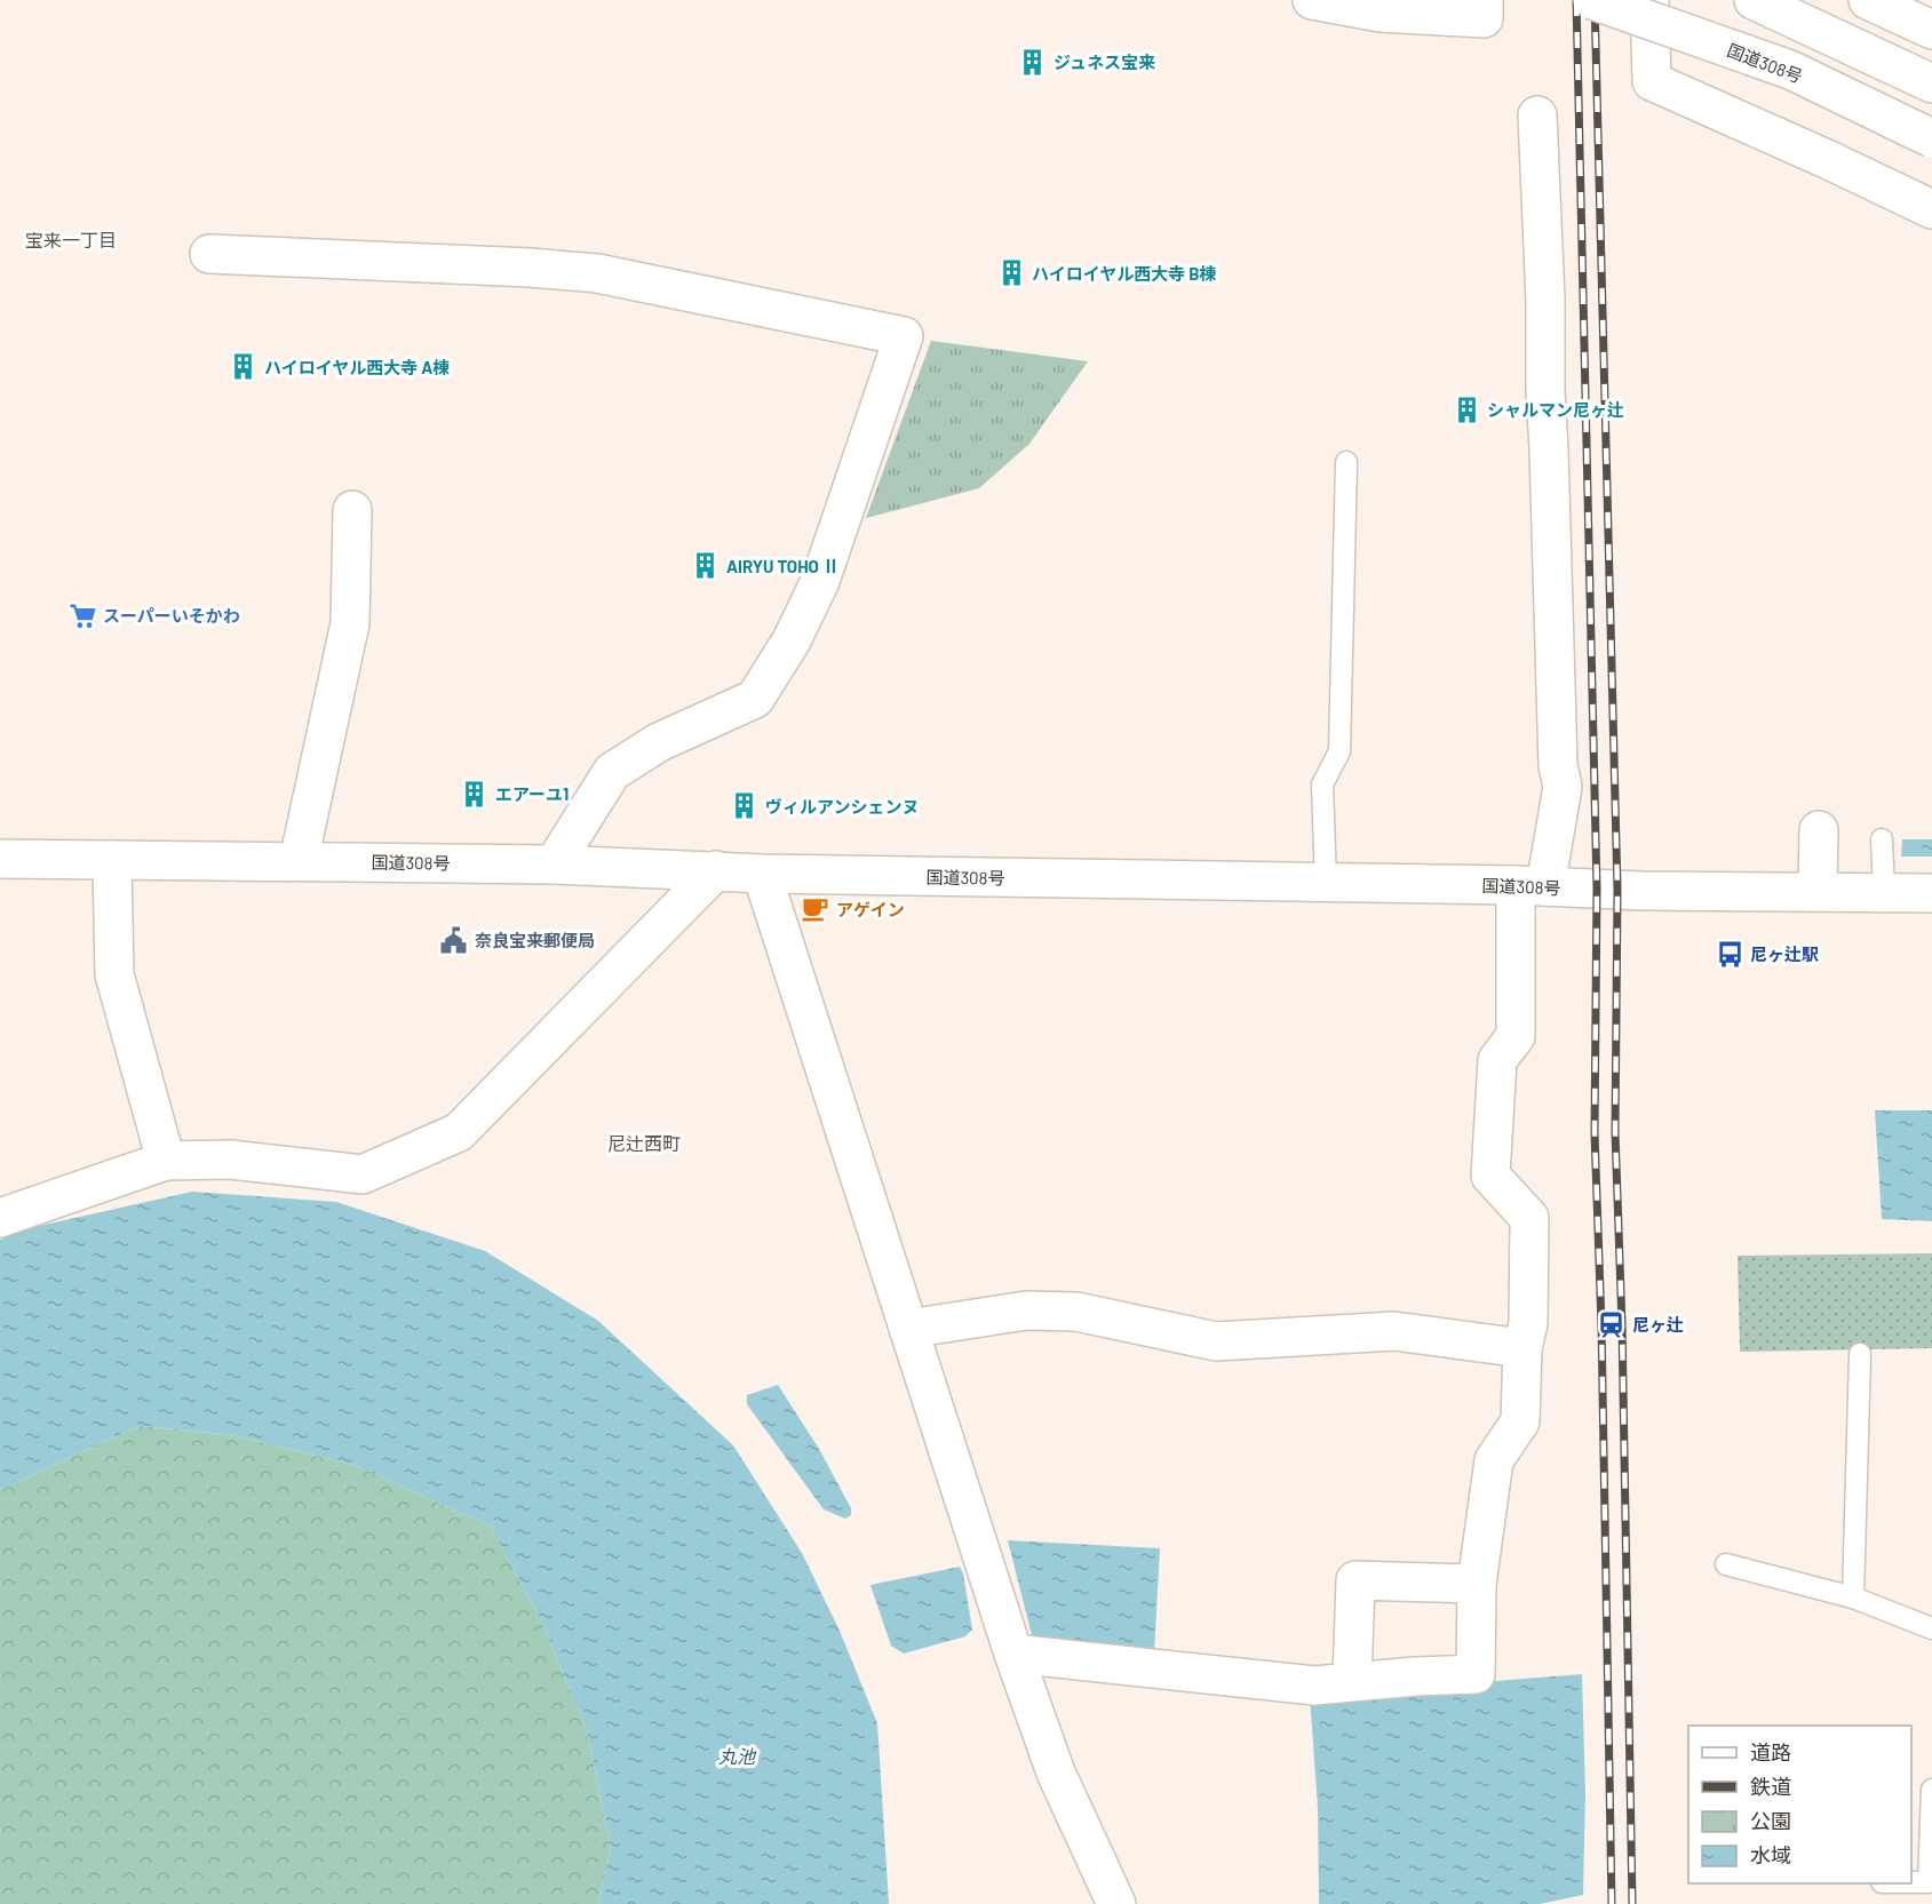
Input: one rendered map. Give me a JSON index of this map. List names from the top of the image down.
{
  "streets": {
    "main road": ["国道308号"]
  },
  "districts": ["宝来一丁目", "尼辻西町"],
  "water": ["丸池"],
  "places": {
    "building": [
      "ジュネス宝来",
      "ハイロイヤル西大寺 B棟",
      "ハイロイヤル西大寺 A棟",
      "シャルマン尼ヶ辻",
      "AIRYU TOHO Ⅱ",
      "エアーユ1",
      "ヴィルアンシェンヌ"
    ],
    "supermarket": ["スーパーいそかわ"],
    "cafe": ["アゲイン"],
    "public building": ["奈良宝来郵便局"],
    "bus stop": ["尼ヶ辻駅"],
    "station": ["尼ヶ辻"]
  },
  "legend": [
    "道路",
    "鉄道",
    "公園",
    "水域"
  ]
}
